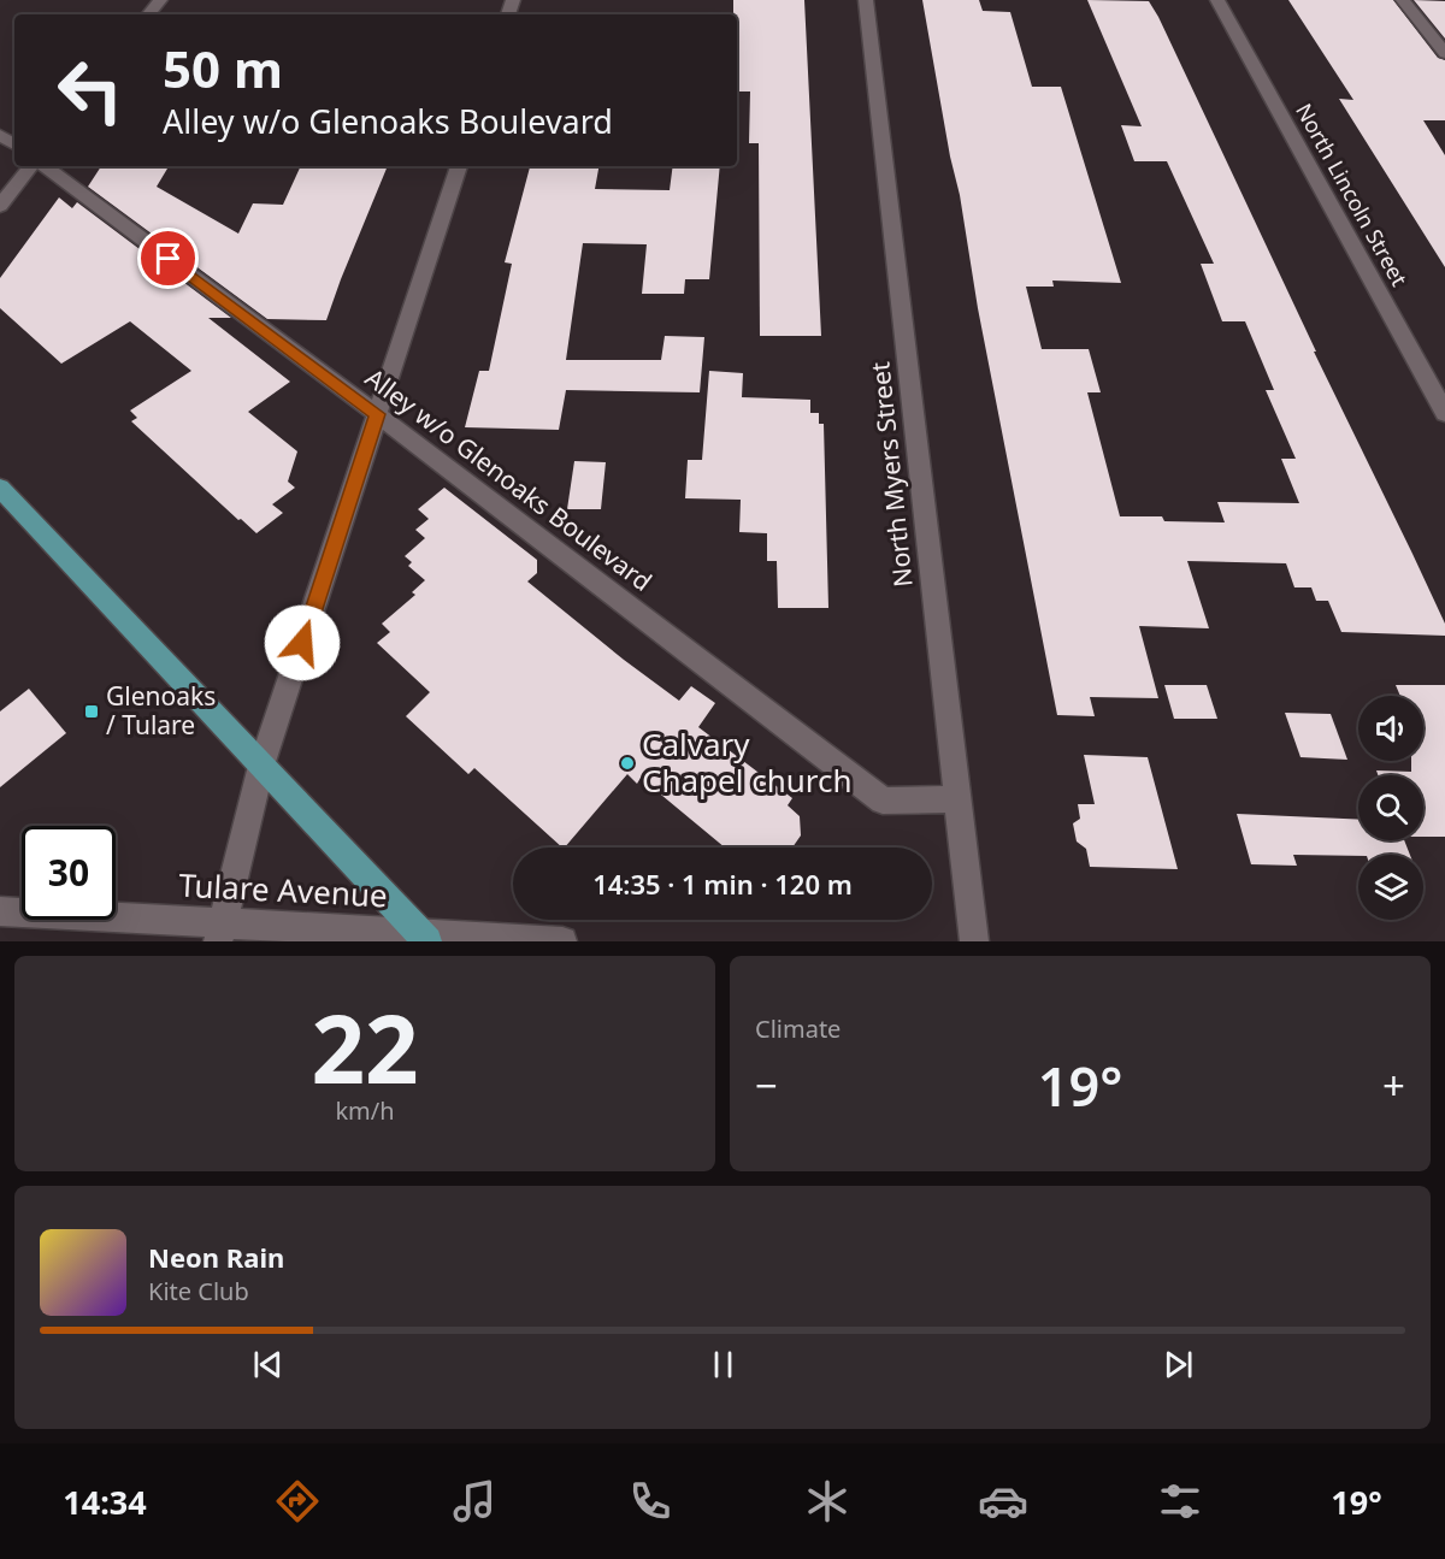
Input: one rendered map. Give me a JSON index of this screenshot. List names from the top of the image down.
{
  "streets": {
    "street": [
      "North Lincoln Street",
      "North Myers Street",
      "Alley w/o Glenoaks Boulevard",
      "Tulare Avenue"
    ]
  },
  "crossings": [
    ["North Myers Street", "Alley w/o Glenoaks Boulevard"]
  ],
  "places": {
    "transit": ["Glenoaks / Tulare"],
    "other": ["Calvary Chapel church"]
  },
  "page": {
    "turn": ["50 m", "Alley w/o Glenoaks Boulevard"],
    "limit": "30",
    "trip": "14:35 · 1 min · 120 m",
    "tile": [
      ["22", "km/h"],
      "Climate"
    ],
    "heat": ["−", "19°", "+"],
    "song": ["Neon Rain", "Kite Club"],
    "tabs": ["14:34", "19°"]
  }
}
